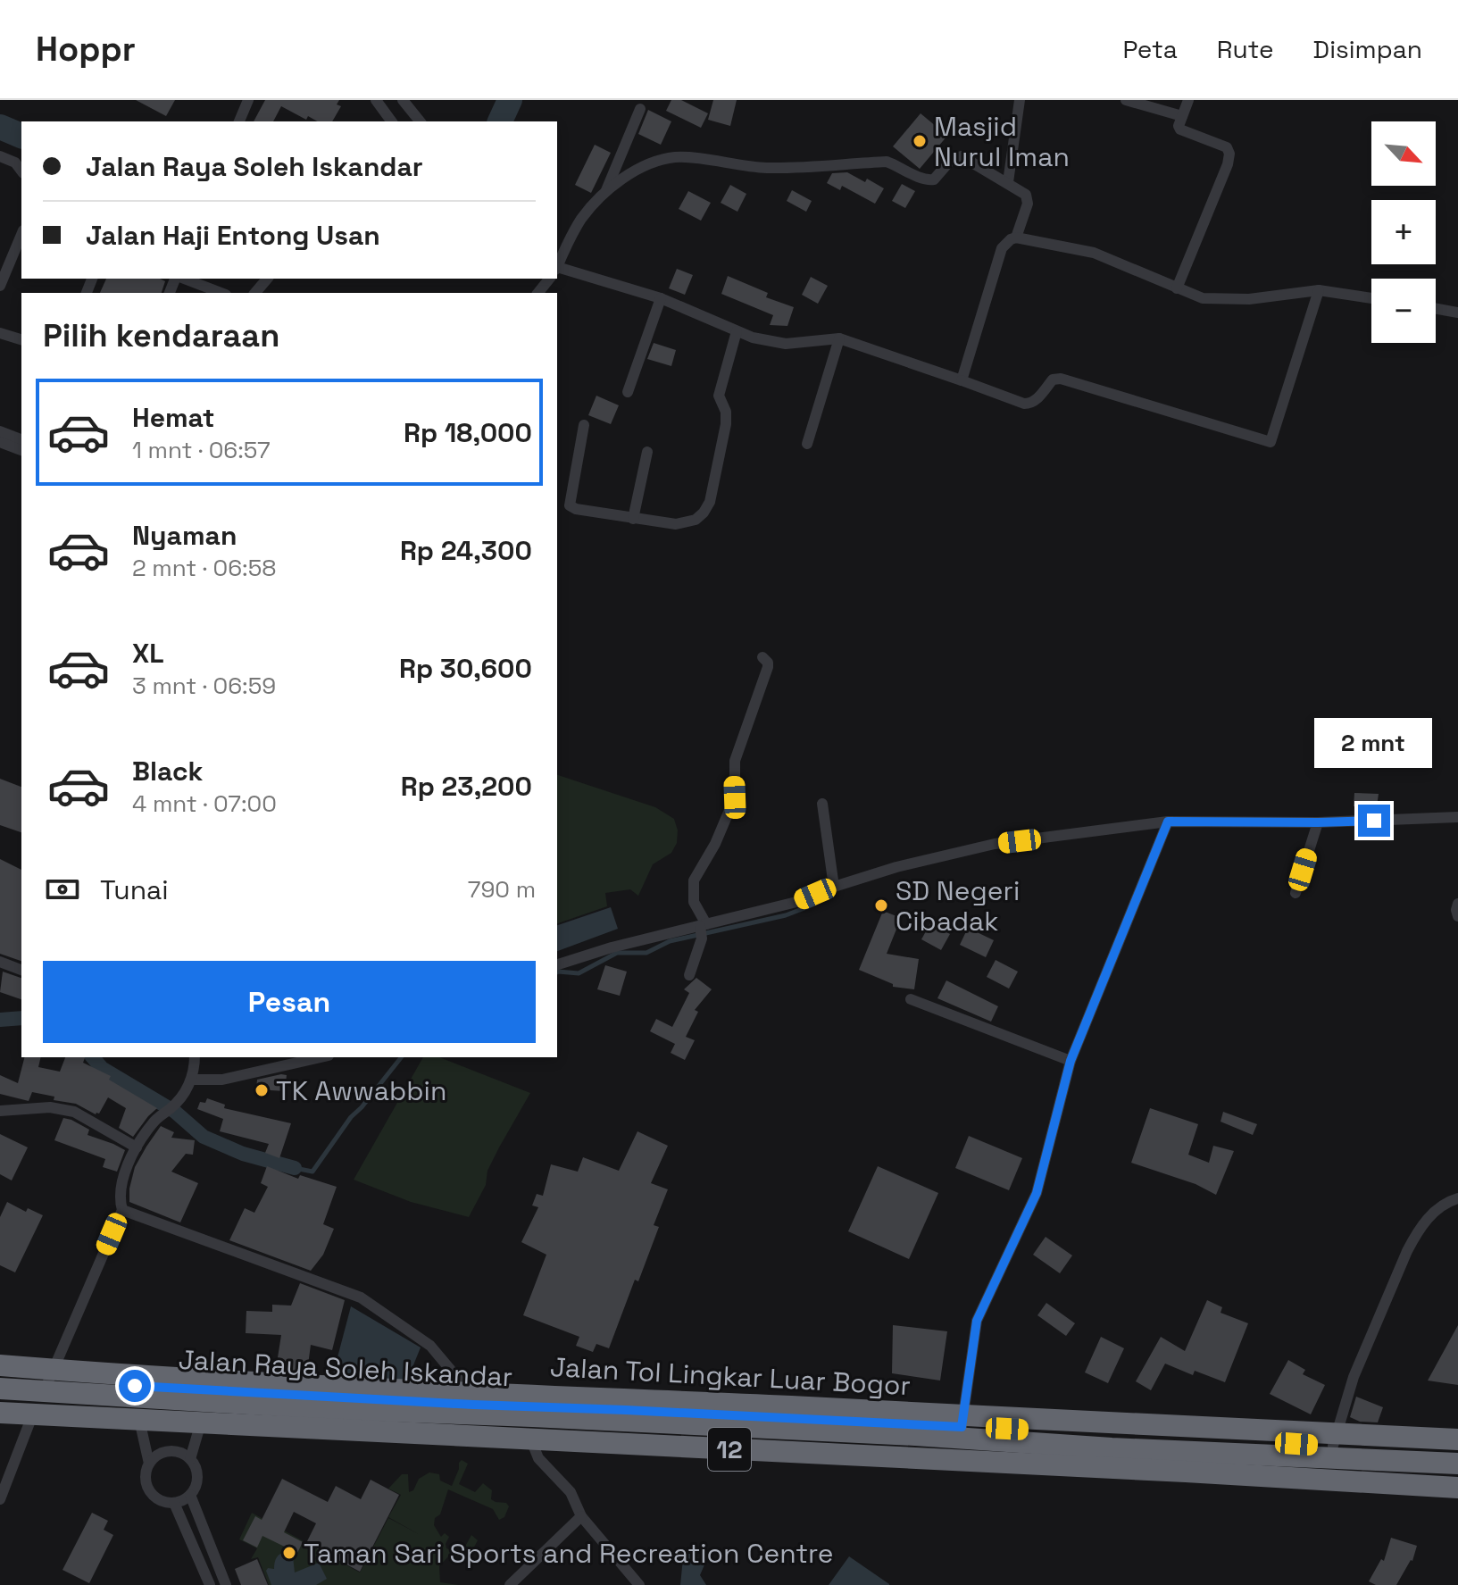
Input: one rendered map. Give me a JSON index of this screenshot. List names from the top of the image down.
{
  "streets": {
    "highway": ["Jalan Raya Soleh Iskandar", "Jalan Tol Lingkar Luar Bogor", "12"]
  },
  "places": [
    "Masjid Nurul Iman",
    "SD Negeri Cibadak",
    "TK Awwabbin",
    "Taman Sari Sports and Recreation Centre"
  ],
  "north": "bottom right",
  "page": {
    "header": "Hoppr",
    "nav": ["Peta", "Rute", "Disimpan"],
    "map_buttons": ["+", "−"],
    "banner": ["Jalan Raya Soleh Iskandar", "Jalan Haji Entong Usan"],
    "heading": "Pilih kendaraan",
    "list": [
      {
        "name": "Hemat",
        "note": "1 mnt · 06:57",
        "value": "Rp 18,000"
      },
      {
        "name": "Nyaman",
        "note": "2 mnt · 06:58",
        "value": "Rp 24,300"
      },
      {
        "name": "XL",
        "note": "3 mnt · 06:59",
        "value": "Rp 30,600"
      },
      {
        "name": "Black",
        "note": "4 mnt · 07:00",
        "value": "Rp 23,200"
      }
    ],
    "bubble": "2 mnt",
    "pay": ["Tunai", "790 m"],
    "buttons": "Pesan"
  }
}
